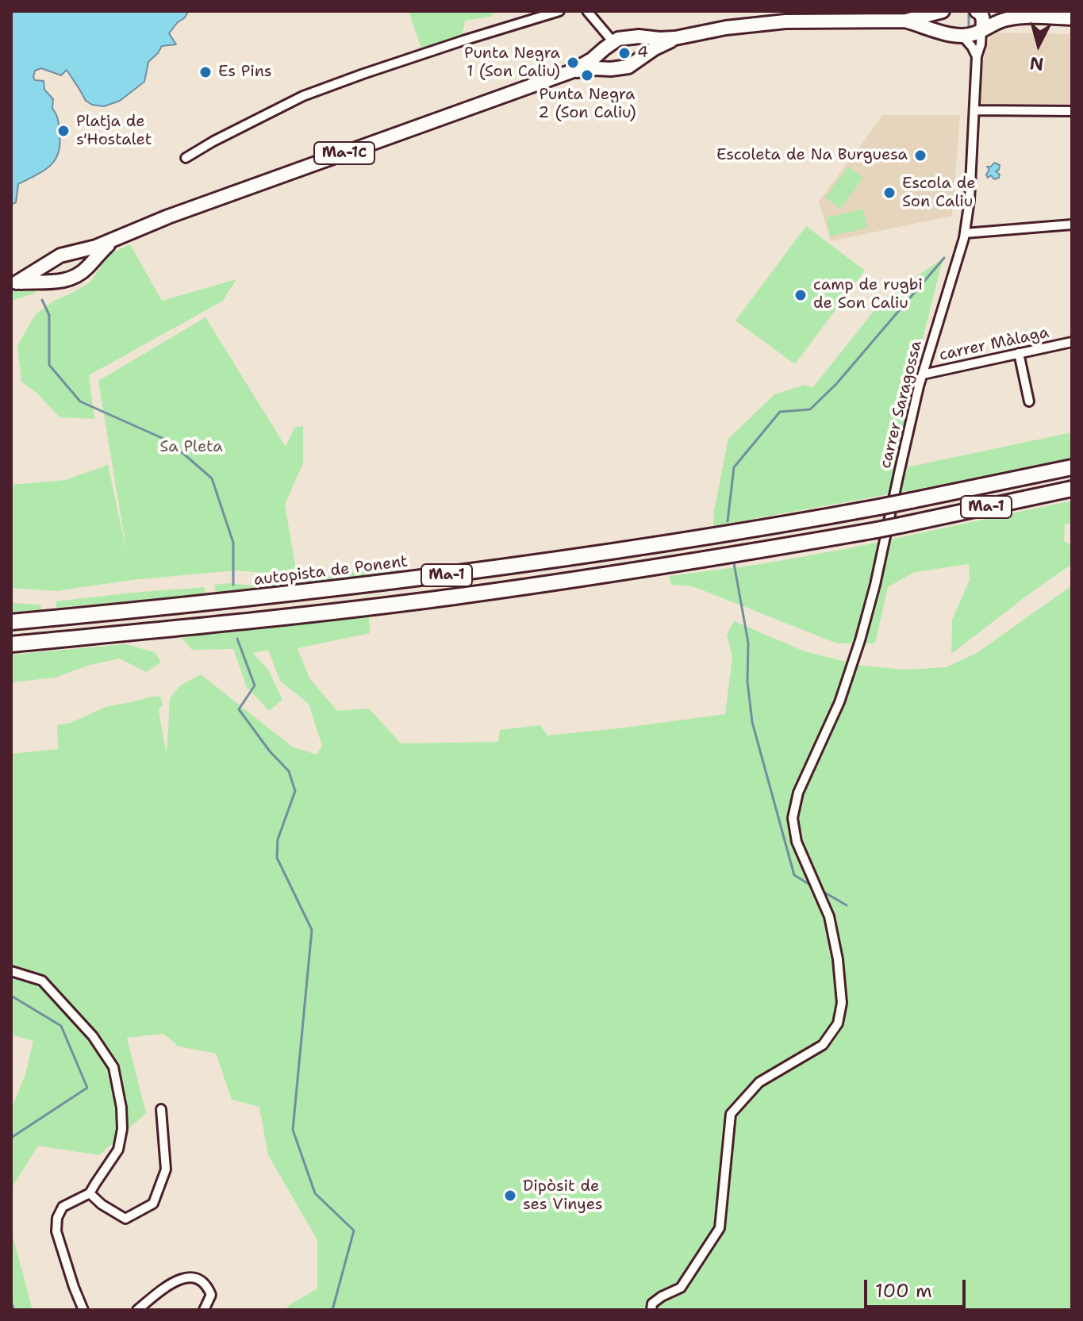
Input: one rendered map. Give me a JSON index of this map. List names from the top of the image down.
{
  "streets": {
    "highway": ["Ma-1", "autopista de Ponent"],
    "main road": ["Ma-1C"],
    "street": ["carrer Màlaga", "carrer Saragossa"]
  },
  "crossings": [
    ["carrer Màlaga", "carrer Saragossa"],
    ["carrer Saragossa", "Ma-1"]
  ],
  "parks": ["Sa Pleta"],
  "places": [
    "4",
    "Punta Negra 1 (Son Caliu)",
    "Es Pins",
    "Punta Negra 2 (Son Caliu)",
    "Platja de s'Hostalet",
    "Escoleta de Na Burguesa",
    "Escola de Son Caliu",
    "camp de rugbi de Son Caliu",
    "Dipòsit de ses Vinyes"
  ],
  "scale_bar": "100 m",
  "north": "bottom"
}
